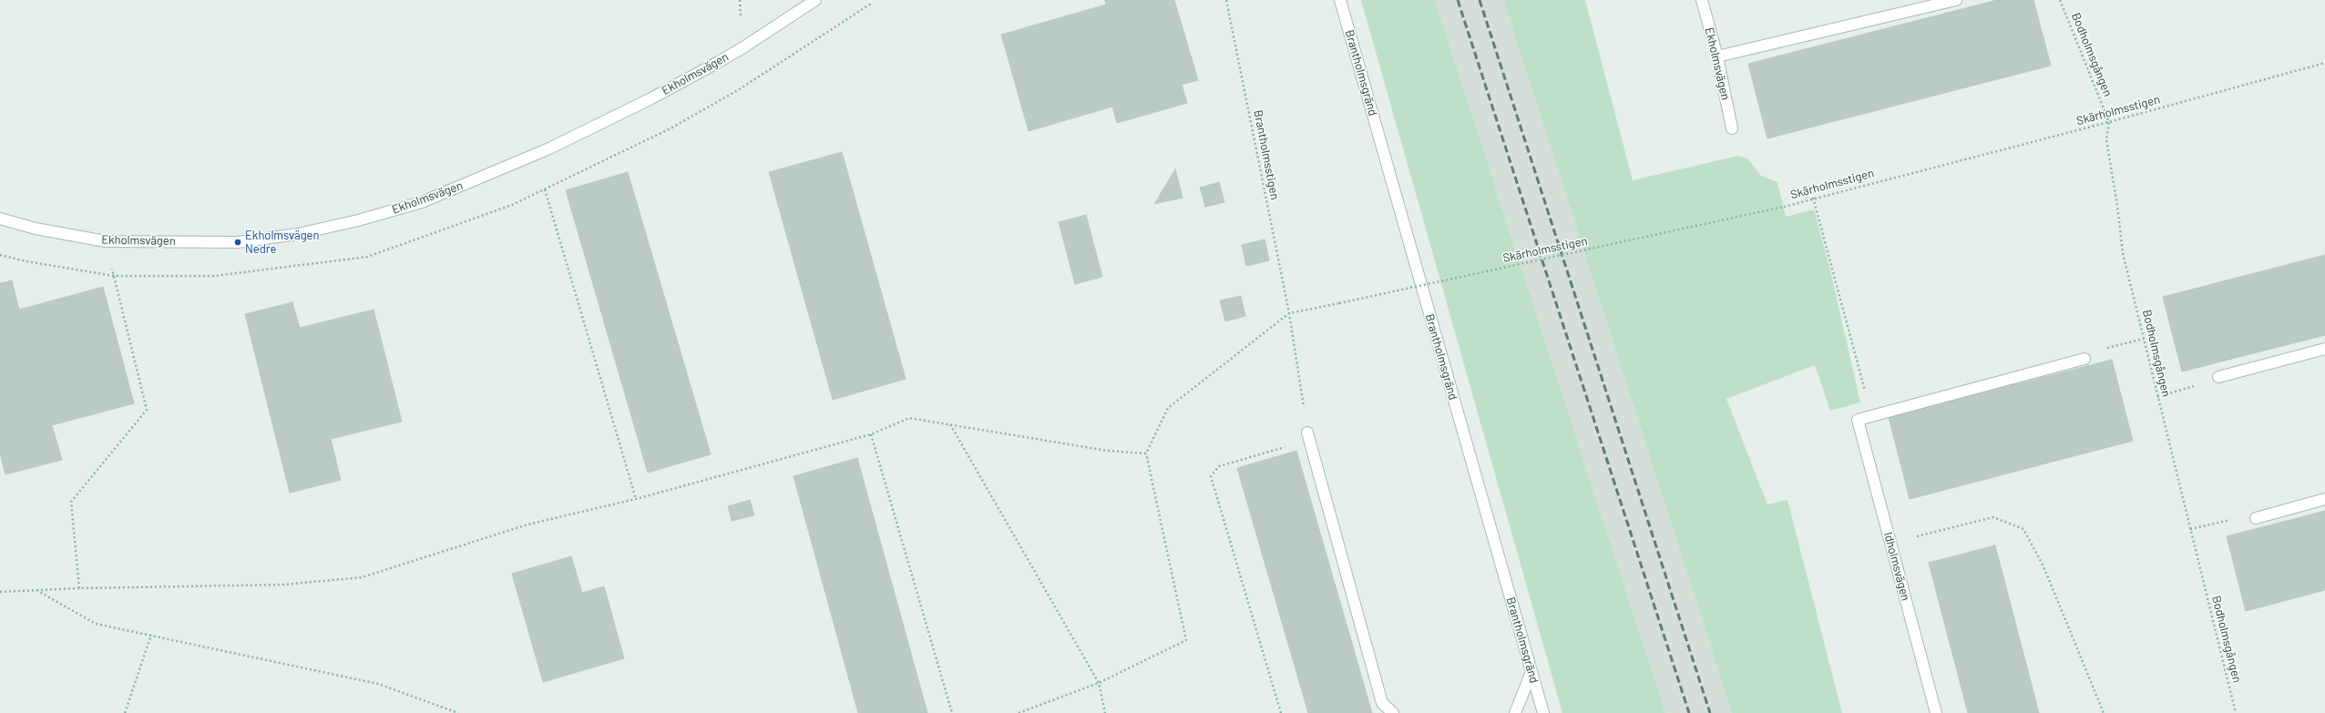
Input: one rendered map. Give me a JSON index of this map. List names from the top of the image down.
{
  "streets": {
    "street": ["Ekholmsvägen", "Brantholmsgränd", "Idholmsvägen"],
    "path": ["Bodholmsgången", "Skärholmsstigen", "Brantholmsstigen"]
  },
  "crossings": [
    ["Bodholmsgången", "Skärholmsstigen"],
    ["Skärholmsstigen", "Brantholmsstigen"]
  ],
  "places": ["Ekholmsvägen Nedre"]
}
